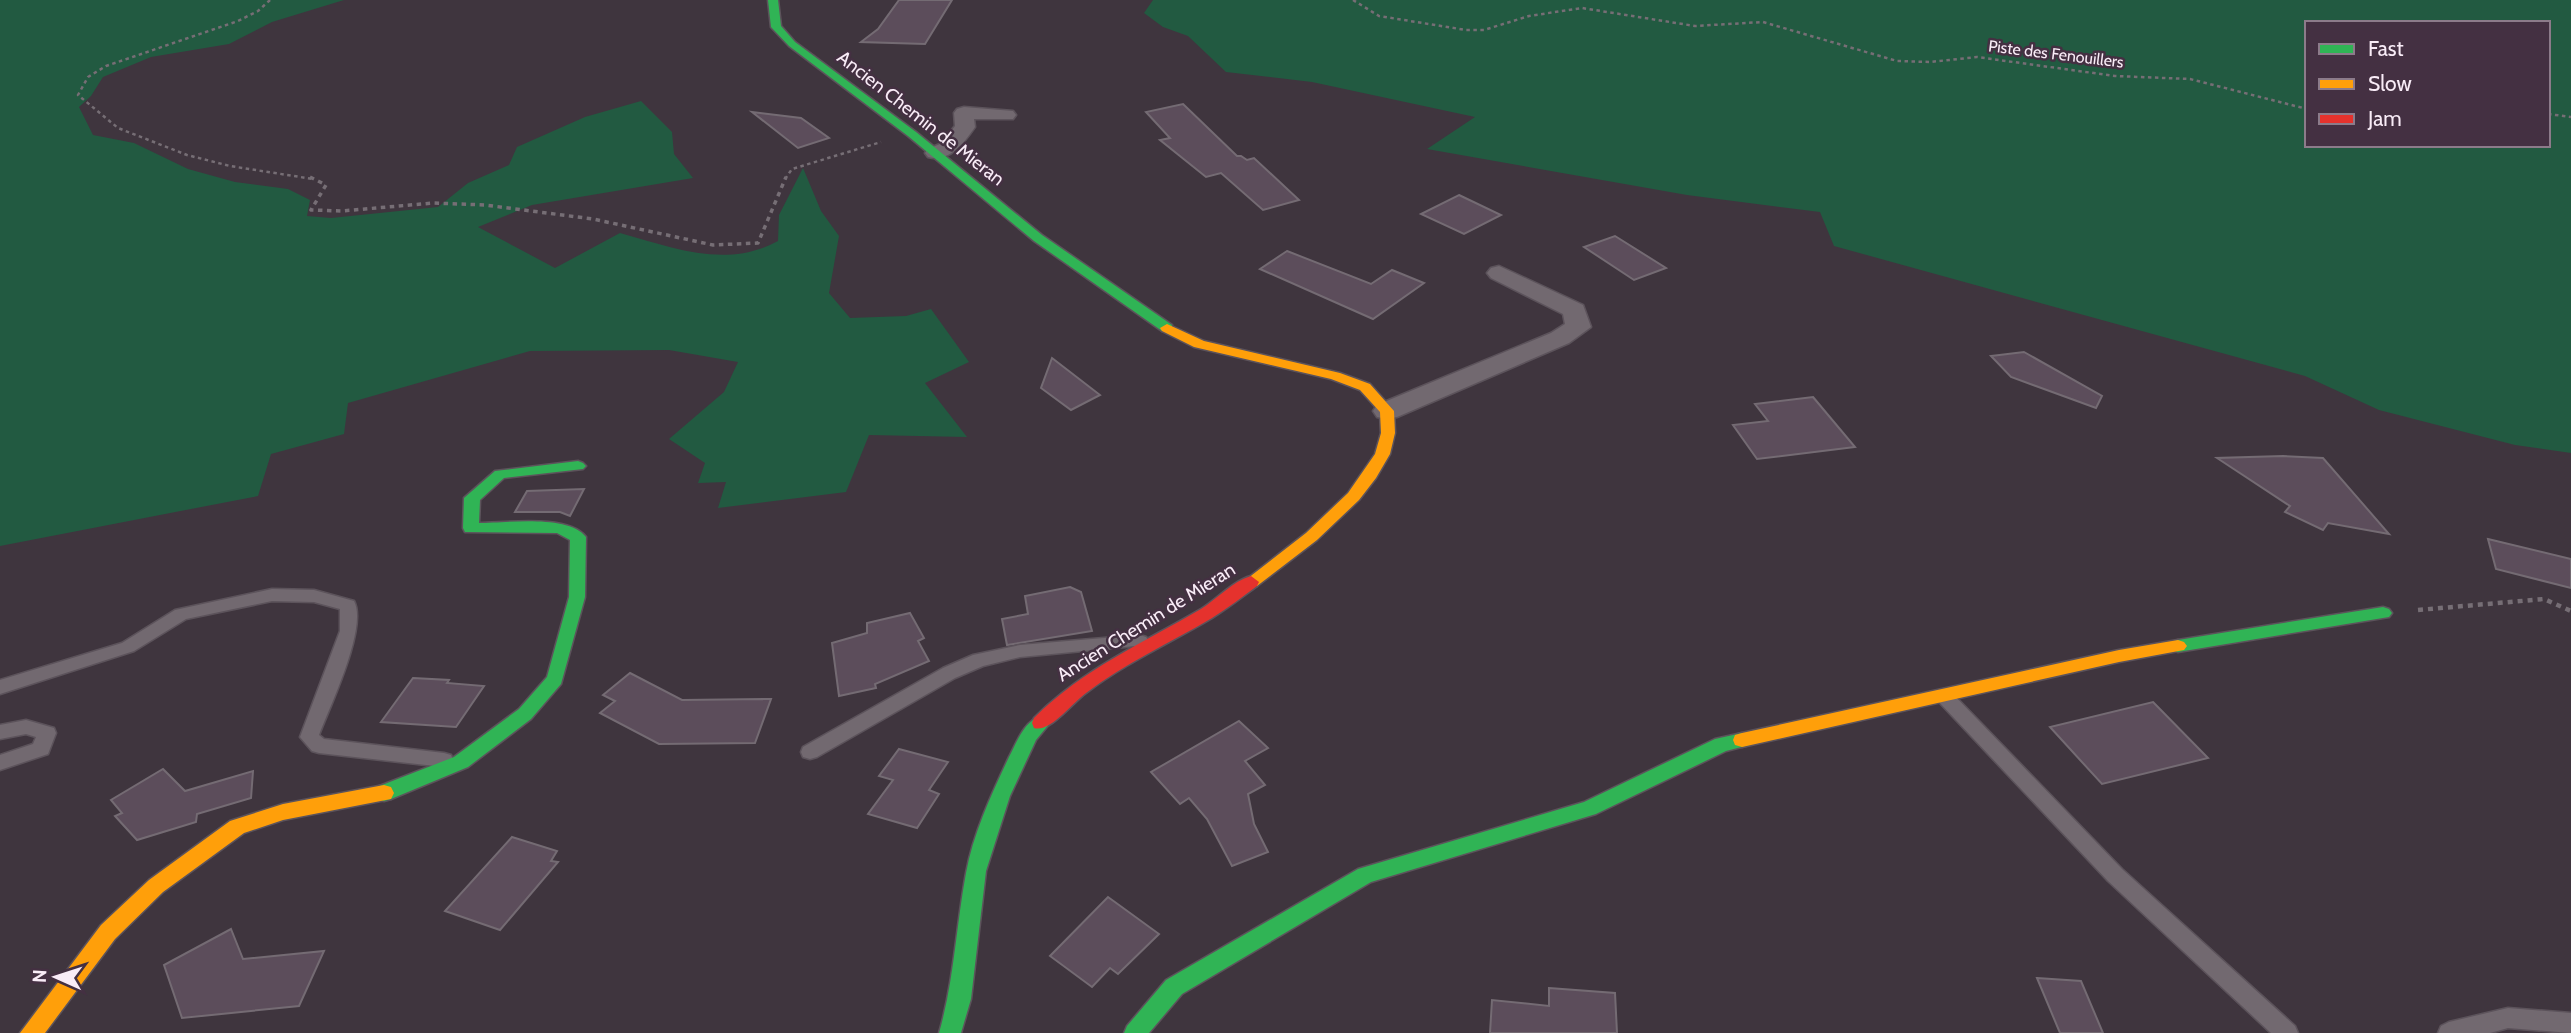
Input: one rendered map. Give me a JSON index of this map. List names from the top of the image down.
{
  "streets": {
    "street": ["Ancien Chemin de Mieran"],
    "path": ["Piste des Fenouillers"]
  },
  "legend": ["Fast", "Slow", "Jam"],
  "north": "left"
}
